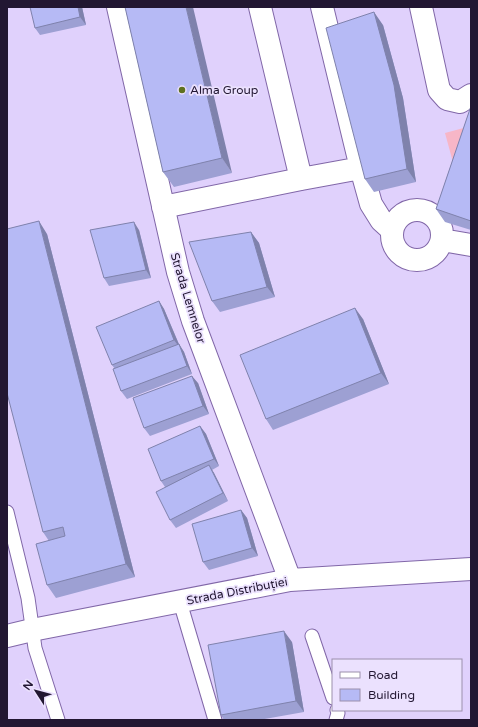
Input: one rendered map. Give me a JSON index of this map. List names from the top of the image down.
{
  "streets": {
    "street": ["Strada Lemnelor", "Strada Distribuției"]
  },
  "crossings": [
    ["Strada Lemnelor", "Strada Distribuției"]
  ],
  "places": ["Alma Group"],
  "legend": ["Road", "Building"],
  "north": "top left"
}
